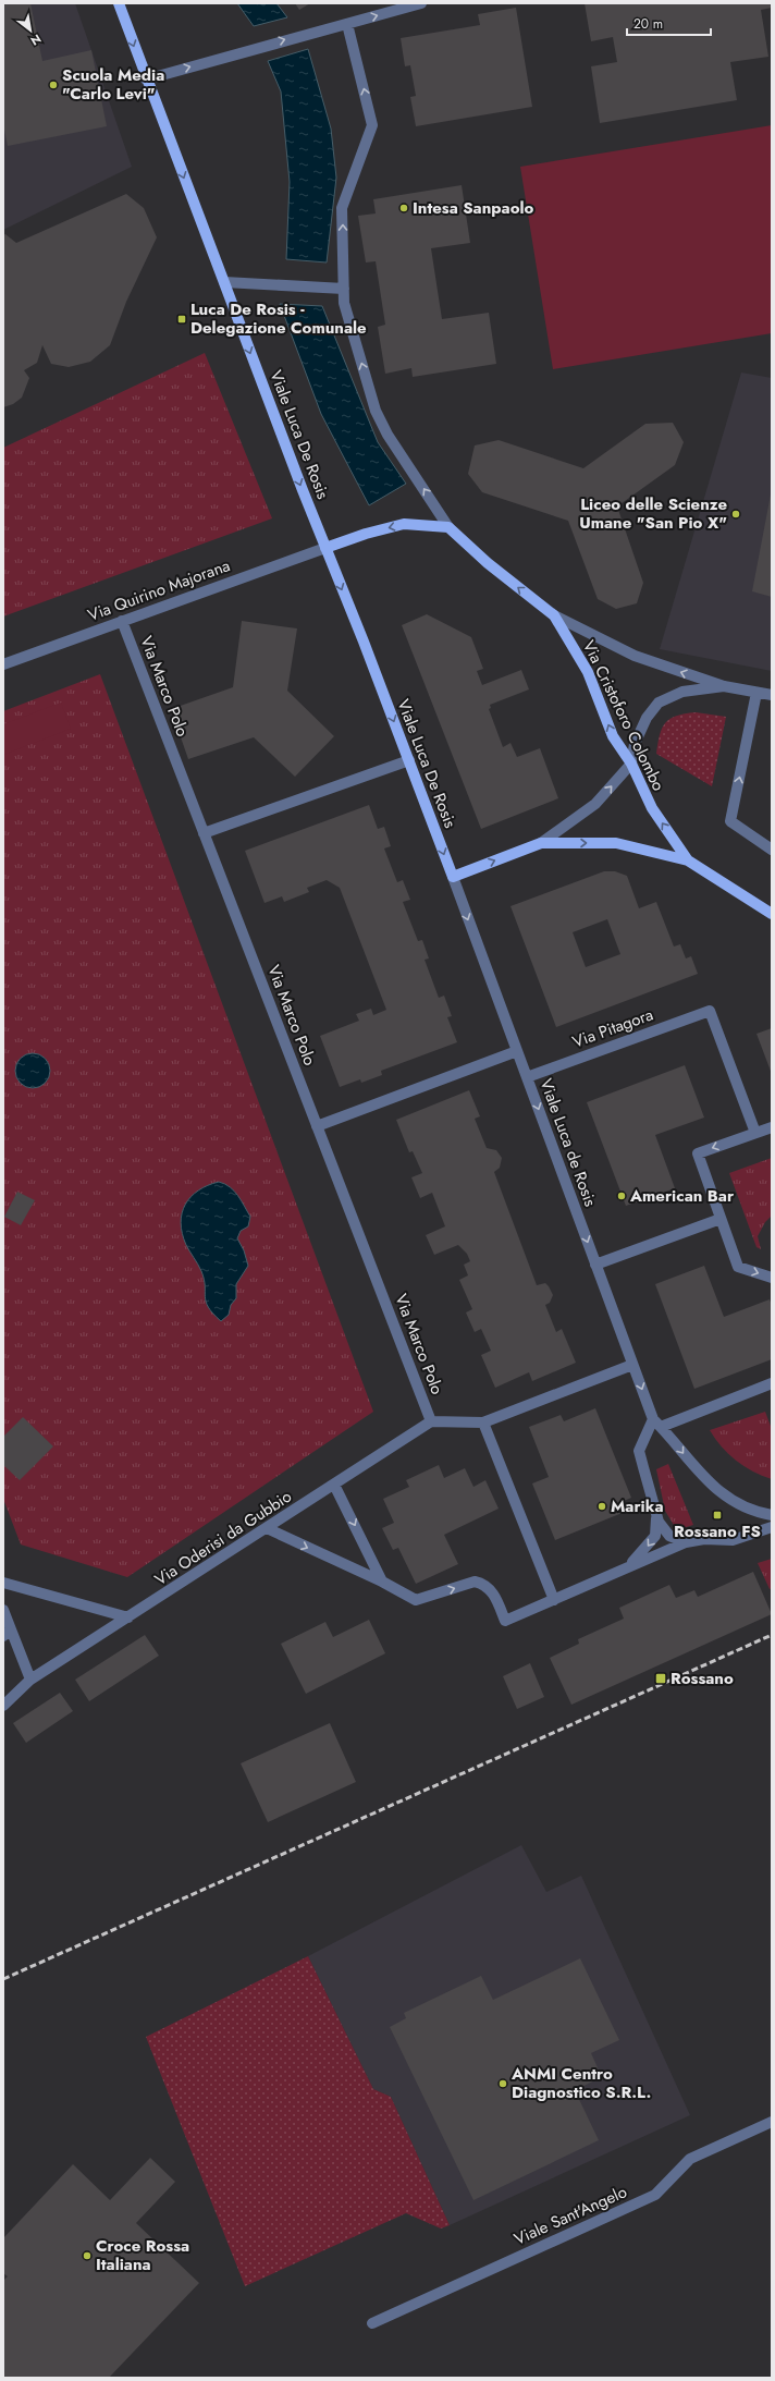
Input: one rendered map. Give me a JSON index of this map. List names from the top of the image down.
{
  "streets": {
    "main road": ["Viale Luca De Rosis", "Via Cristoforo Colombo"],
    "street": [
      "Via Quirino Majorana",
      "Via Marco Polo",
      "Via Pitagora",
      "Viale Luca de Rosis",
      "Via Oderisi da Gubbio",
      "Viale Sant'Angelo"
    ]
  },
  "crossings": [
    ["Viale Luca De Rosis", "Via Quirino Majorana"],
    ["Viale Luca De Rosis", "Viale Luca de Rosis"],
    ["Via Quirino Majorana", "Via Marco Polo"],
    ["Via Marco Polo", "Via Oderisi da Gubbio"],
    ["Via Pitagora", "Viale Luca de Rosis"]
  ],
  "one_way": ["Viale Luca De Rosis", "Via Cristoforo Colombo", "Viale Luca de Rosis"],
  "places": {
    "other": [
      "Scuola Media \"Carlo Levi\"",
      "Intesa Sanpaolo",
      "Liceo delle Scienze Umane \"San Pio X\"",
      "American Bar",
      "Marika",
      "ANMI Centro Diagnostico S.R.L.",
      "Croce Rossa Italiana"
    ],
    "transit": ["Luca De Rosis - Delegazione Comunale", "Rossano FS", "Rossano"]
  },
  "scale_bar": "20 m",
  "north": "bottom right"
}
